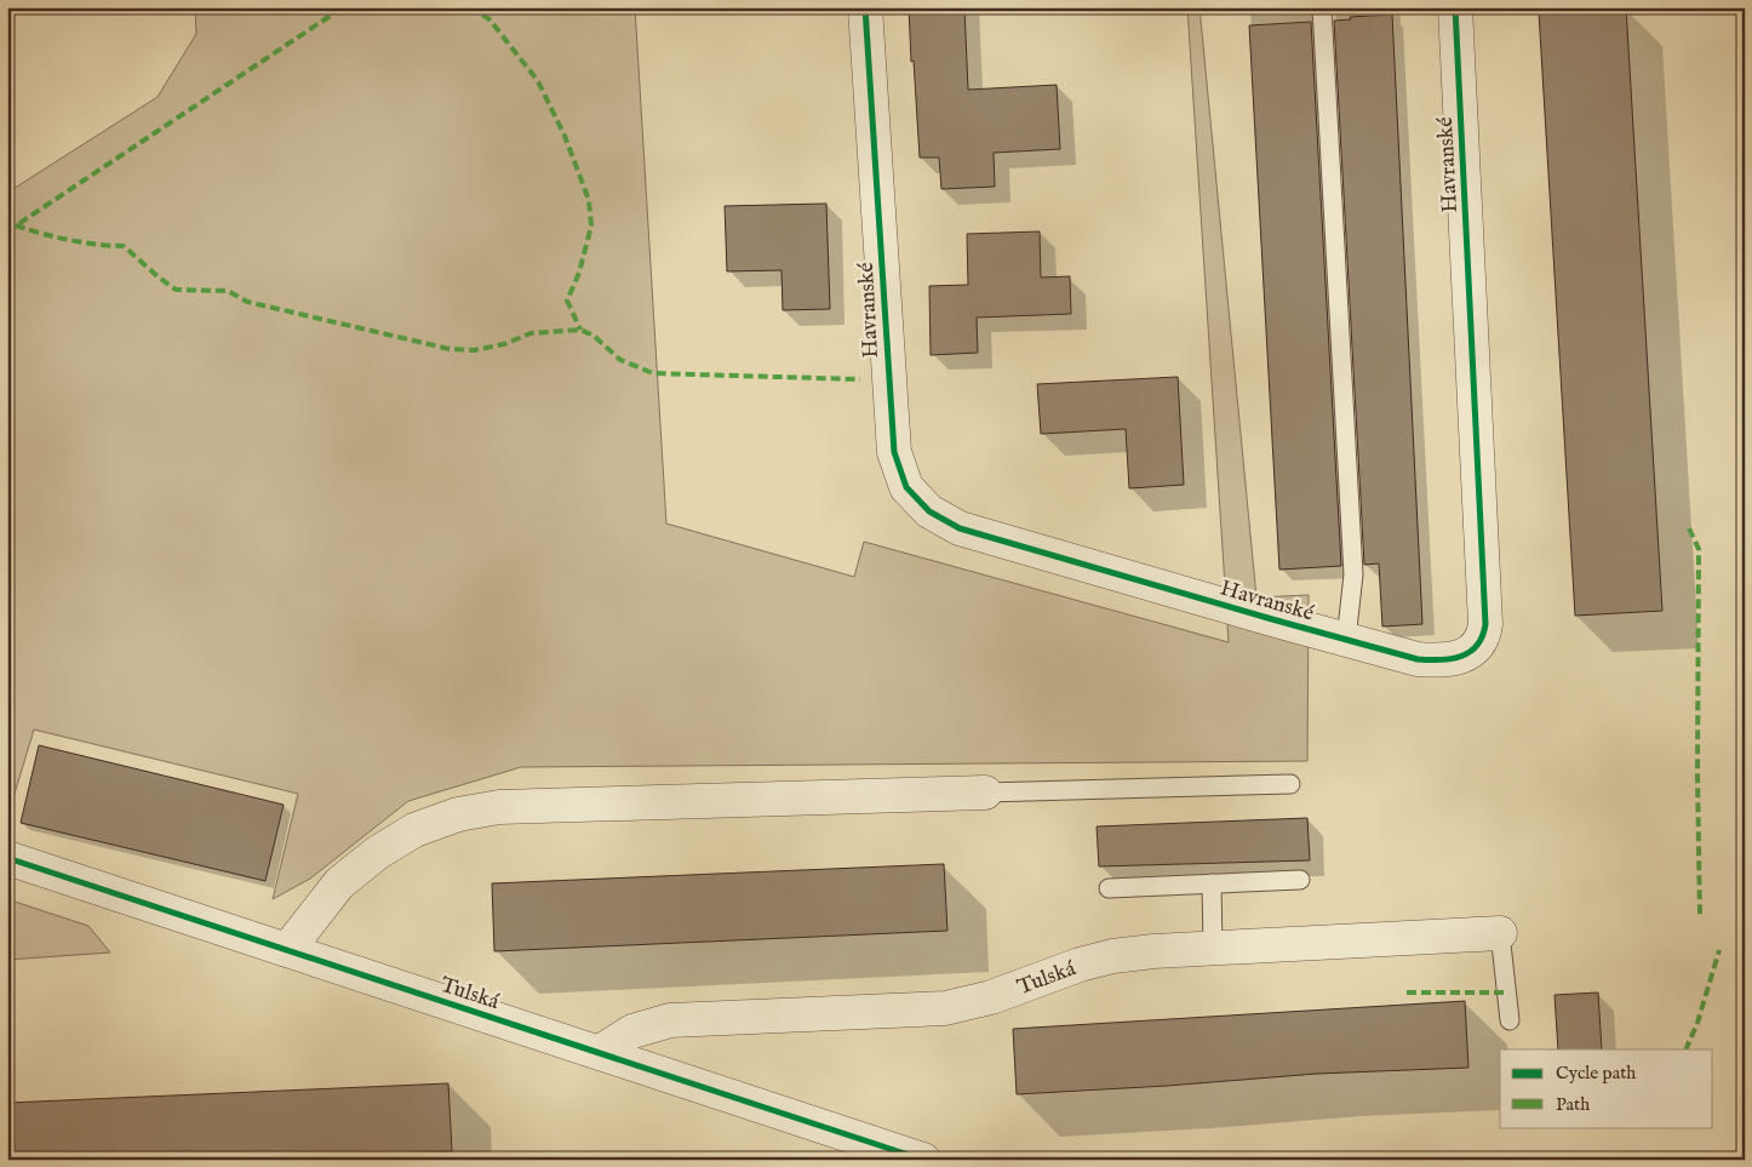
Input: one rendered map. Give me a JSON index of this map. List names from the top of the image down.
{
  "streets": {
    "street": ["Havranské", "Tulská"]
  },
  "legend": ["Cycle path", "Path"]
}
